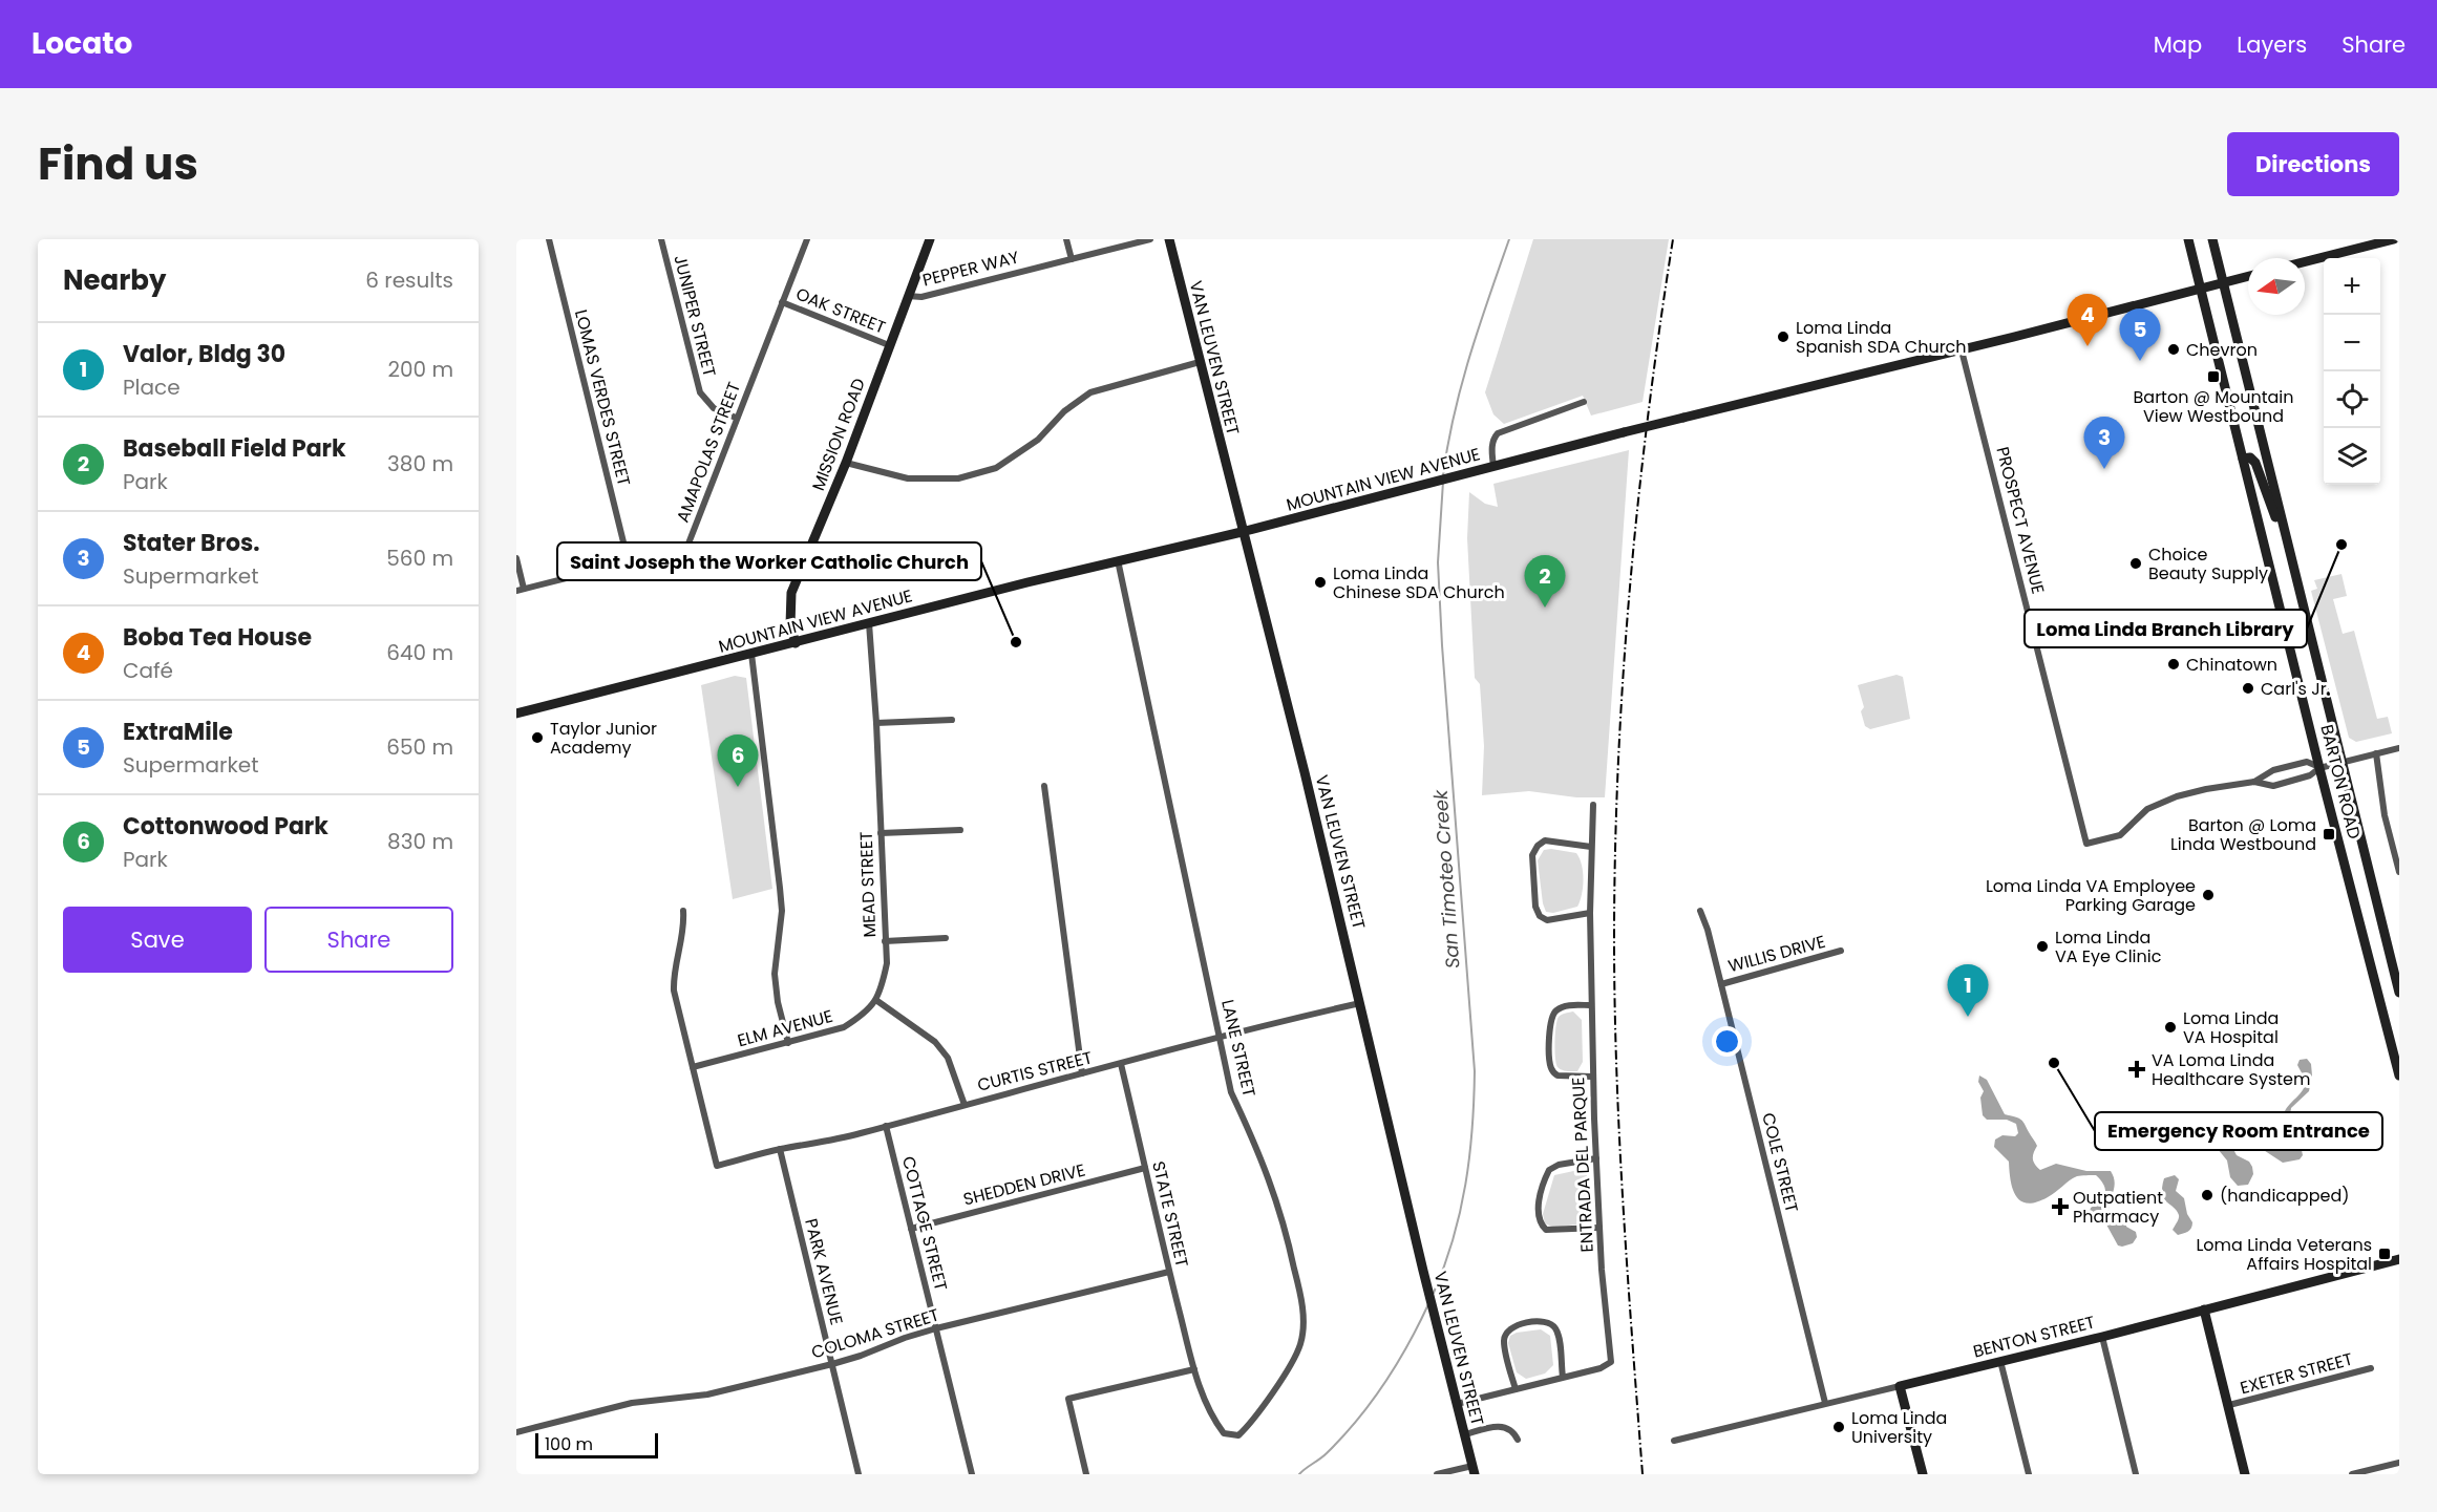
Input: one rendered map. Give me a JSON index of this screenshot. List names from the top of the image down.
{
  "streets": {
    "main road": [
      "VAN LEUVEN STREET",
      "MISSION ROAD",
      "MOUNTAIN VIEW AVENUE",
      "BARTON ROAD",
      "BENTON STREET"
    ],
    "street": [
      "PEPPER WAY",
      "OAK STREET",
      "JUNIPER STREET",
      "LOMAS VERDES STREET",
      "AMAPOLAS STREET",
      "PROSPECT AVENUE",
      "MEAD STREET",
      "WILLIS DRIVE",
      "ELM AVENUE",
      "LANE STREET",
      "CURTIS STREET",
      "COLE STREET",
      "ENTRADA DEL PARQUE",
      "SHEDDEN DRIVE",
      "STATE STREET",
      "COTTAGE STREET",
      "PARK AVENUE",
      "COLOMA STREET",
      "EXETER STREET"
    ]
  },
  "crossings": [
    ["PEPPER WAY", "MISSION ROAD"],
    ["OAK STREET", "MISSION ROAD"],
    ["OAK STREET", "AMAPOLAS STREET"],
    ["JUNIPER STREET", "AMAPOLAS STREET"],
    ["VAN LEUVEN STREET", "MOUNTAIN VIEW AVENUE"],
    ["VAN LEUVEN STREET", "CURTIS STREET"],
    ["VAN LEUVEN STREET", "ENTRADA DEL PARQUE"],
    ["LOMAS VERDES STREET", "AMAPOLAS STREET"],
    ["MISSION ROAD", "MOUNTAIN VIEW AVENUE"],
    ["MOUNTAIN VIEW AVENUE", "PROSPECT AVENUE"],
    ["MOUNTAIN VIEW AVENUE", "BARTON ROAD"],
    ["MOUNTAIN VIEW AVENUE", "MEAD STREET"],
    ["MOUNTAIN VIEW AVENUE", "LANE STREET"],
    ["MEAD STREET", "ELM AVENUE"],
    ["WILLIS DRIVE", "COLE STREET"],
    ["ELM AVENUE", "CURTIS STREET"],
    ["LANE STREET", "CURTIS STREET"],
    ["LANE STREET", "STATE STREET"],
    ["CURTIS STREET", "STATE STREET"],
    ["CURTIS STREET", "COTTAGE STREET"],
    ["CURTIS STREET", "PARK AVENUE"],
    ["COLE STREET", "BENTON STREET"],
    ["SHEDDEN DRIVE", "STATE STREET"],
    ["SHEDDEN DRIVE", "COTTAGE STREET"],
    ["STATE STREET", "COLOMA STREET"],
    ["COTTAGE STREET", "COLOMA STREET"],
    ["PARK AVENUE", "COLOMA STREET"]
  ],
  "water": ["San Timoteo Creek"],
  "places": {
    "other": [
      "Loma Linda Spanish SDA Church",
      "Chevron",
      "Loma Linda Branch Library",
      "Choice Beauty Supply",
      "Loma Linda Chinese SDA Church",
      "Saint Joseph the Worker Catholic Church",
      "Chinatown",
      "Carl's Jr.",
      "Taylor Junior Academy",
      "Loma Linda VA Employee Parking Garage",
      "Loma Linda VA Eye Clinic",
      "Loma Linda VA Hospital",
      "Emergency Room Entrance",
      "(handicapped)",
      "Loma Linda University"
    ],
    "transit": ["Barton @ Mountain View Westbound", "Barton @ Loma Linda Westbound", "Loma Linda Veterans Affairs Hospital"],
    "health": ["VA Loma Linda Healthcare System", "Outpatient Pharmacy"]
  },
  "scale_bar": "100 m",
  "north": "left",
  "page": {
    "header": "Locato",
    "nav": ["Map", "Layers", "Share"],
    "title": "Find us",
    "buttons": [
      "Directions",
      ["Save", "Share"]
    ],
    "heading": ["Nearby", "6 results"],
    "map_buttons": ["+", "−"],
    "pins": [
      "4",
      "5",
      "3",
      "2",
      "6",
      "1"
    ],
    "list": [
      {
        "mark": "1",
        "name": "Valor, Bldg 30",
        "note": "Place",
        "value": "200 m"
      },
      {
        "mark": "2",
        "name": "Baseball Field Park",
        "note": "Park",
        "value": "380 m"
      },
      {
        "mark": "3",
        "name": "Stater Bros.",
        "note": "Supermarket",
        "value": "560 m"
      },
      {
        "mark": "4",
        "name": "Boba Tea House",
        "note": "Café",
        "value": "640 m"
      },
      {
        "mark": "5",
        "name": "ExtraMile",
        "note": "Supermarket",
        "value": "650 m"
      },
      {
        "mark": "6",
        "name": "Cottonwood Park",
        "note": "Park",
        "value": "830 m"
      }
    ],
    "scale": "100 m"
  }
}
